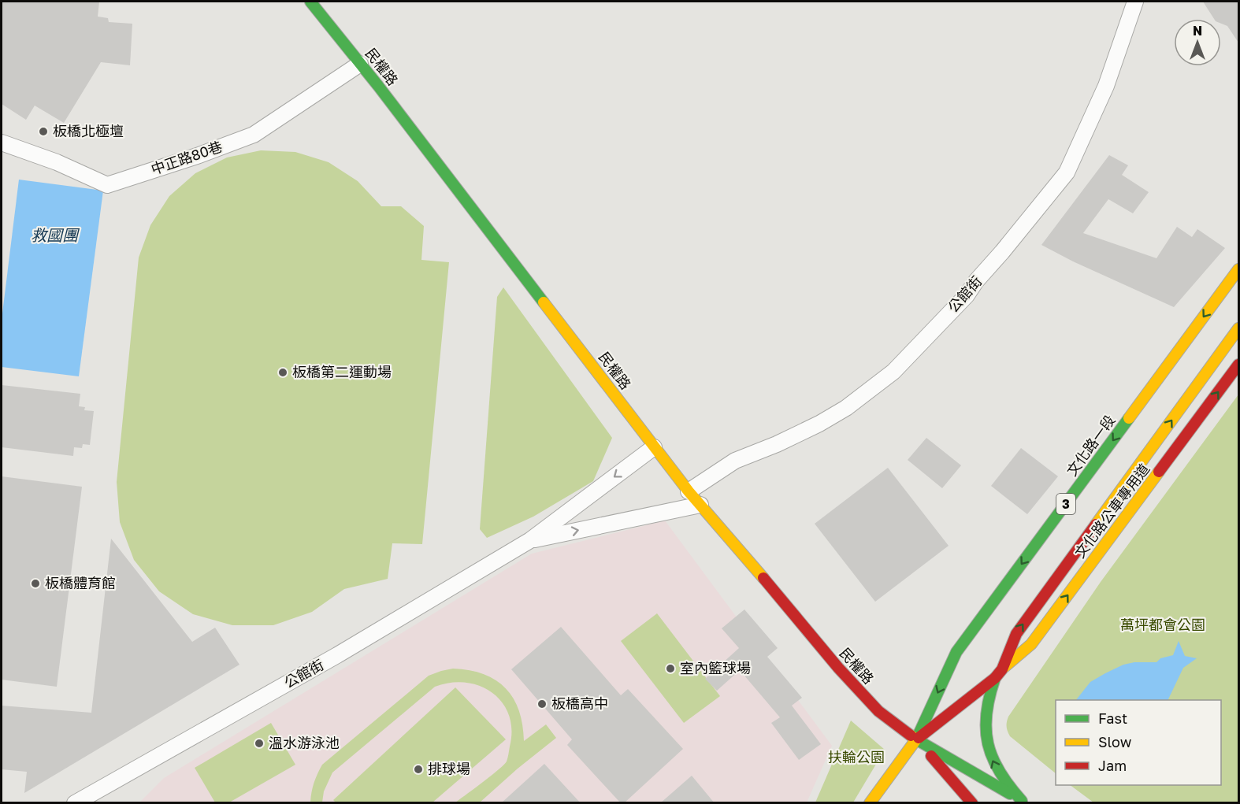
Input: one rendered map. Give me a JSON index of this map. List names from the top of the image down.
{
  "streets": {
    "main road": [
      "民權路",
      "文化路一段",
      "3",
      "文化路公車專用道"
    ],
    "street": ["中正路80巷", "公館街"]
  },
  "crossings": [
    ["民權路", "中正路80巷"],
    ["民權路", "公館街"],
    ["民權路", "文化路一段"],
    ["文化路一段", "文化路公車專用道"]
  ],
  "one_way": ["文化路公車專用道"],
  "water": ["救國團"],
  "parks": ["萬坪都會公園", "扶輪公園"],
  "places": [
    "板橋北極壇",
    "板橋第二運動場",
    "板橋體育館",
    "室內籃球場",
    "板橋高中",
    "溫水游泳池",
    "排球場"
  ],
  "legend": ["Fast", "Slow", "Jam"],
  "north": "top"
}
